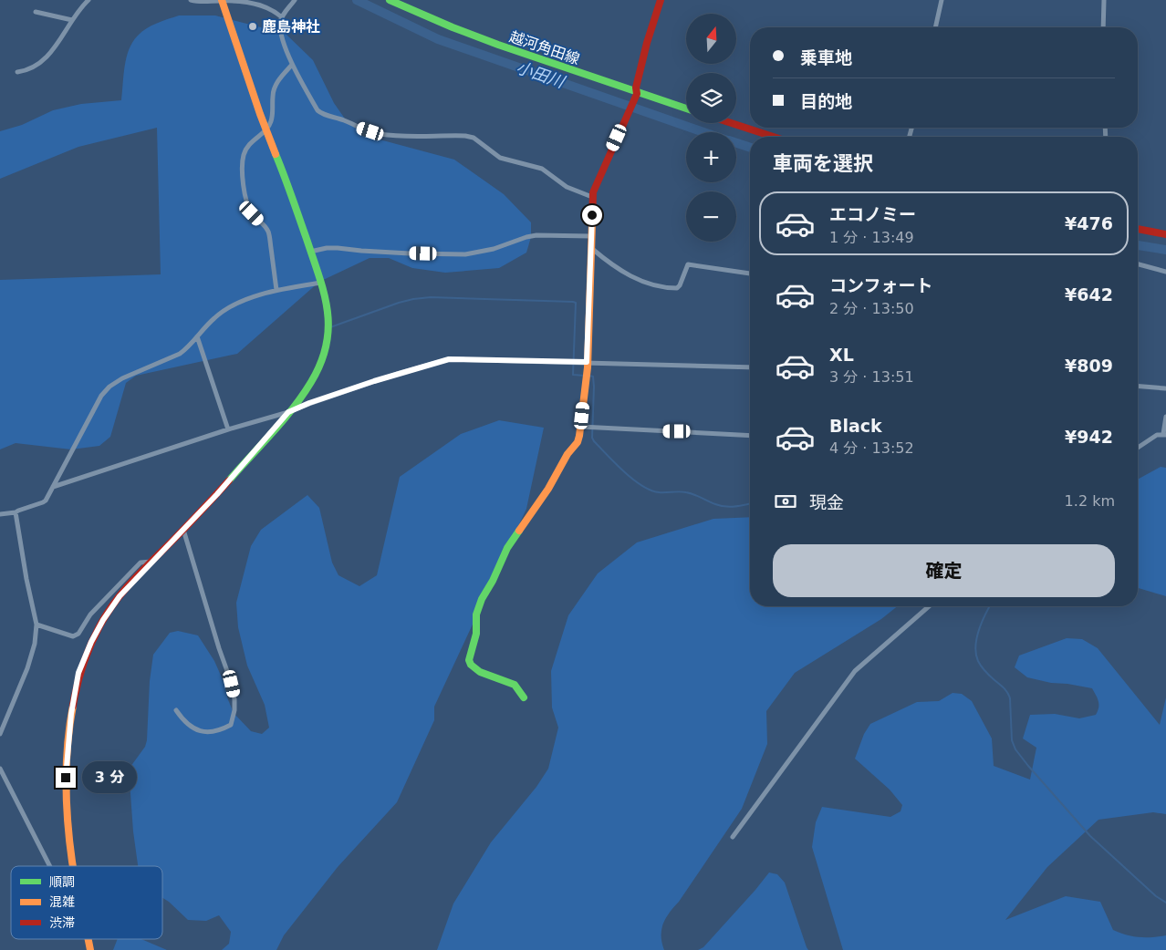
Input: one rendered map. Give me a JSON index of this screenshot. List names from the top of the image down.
{
  "streets": {
    "street": ["越河角田線"]
  },
  "water": ["小田川"],
  "places": ["鹿島神社"],
  "legend": ["順調", "混雑", "渋滞"],
  "north": "top",
  "page": {
    "map_buttons": ["+", "−"],
    "banner": ["乗車地", "目的地"],
    "heading": "車両を選択",
    "list": [
      {
        "name": "エコノミー",
        "note": "1 分 · 13:49",
        "value": "¥476"
      },
      {
        "name": "コンフォート",
        "note": "2 分 · 13:50",
        "value": "¥642"
      },
      {
        "name": "XL",
        "note": "3 分 · 13:51",
        "value": "¥809"
      },
      {
        "name": "Black",
        "note": "4 分 · 13:52",
        "value": "¥942"
      }
    ],
    "pay": ["現金", "1.2 km"],
    "buttons": "確定",
    "bubble": "3 分"
  }
}
